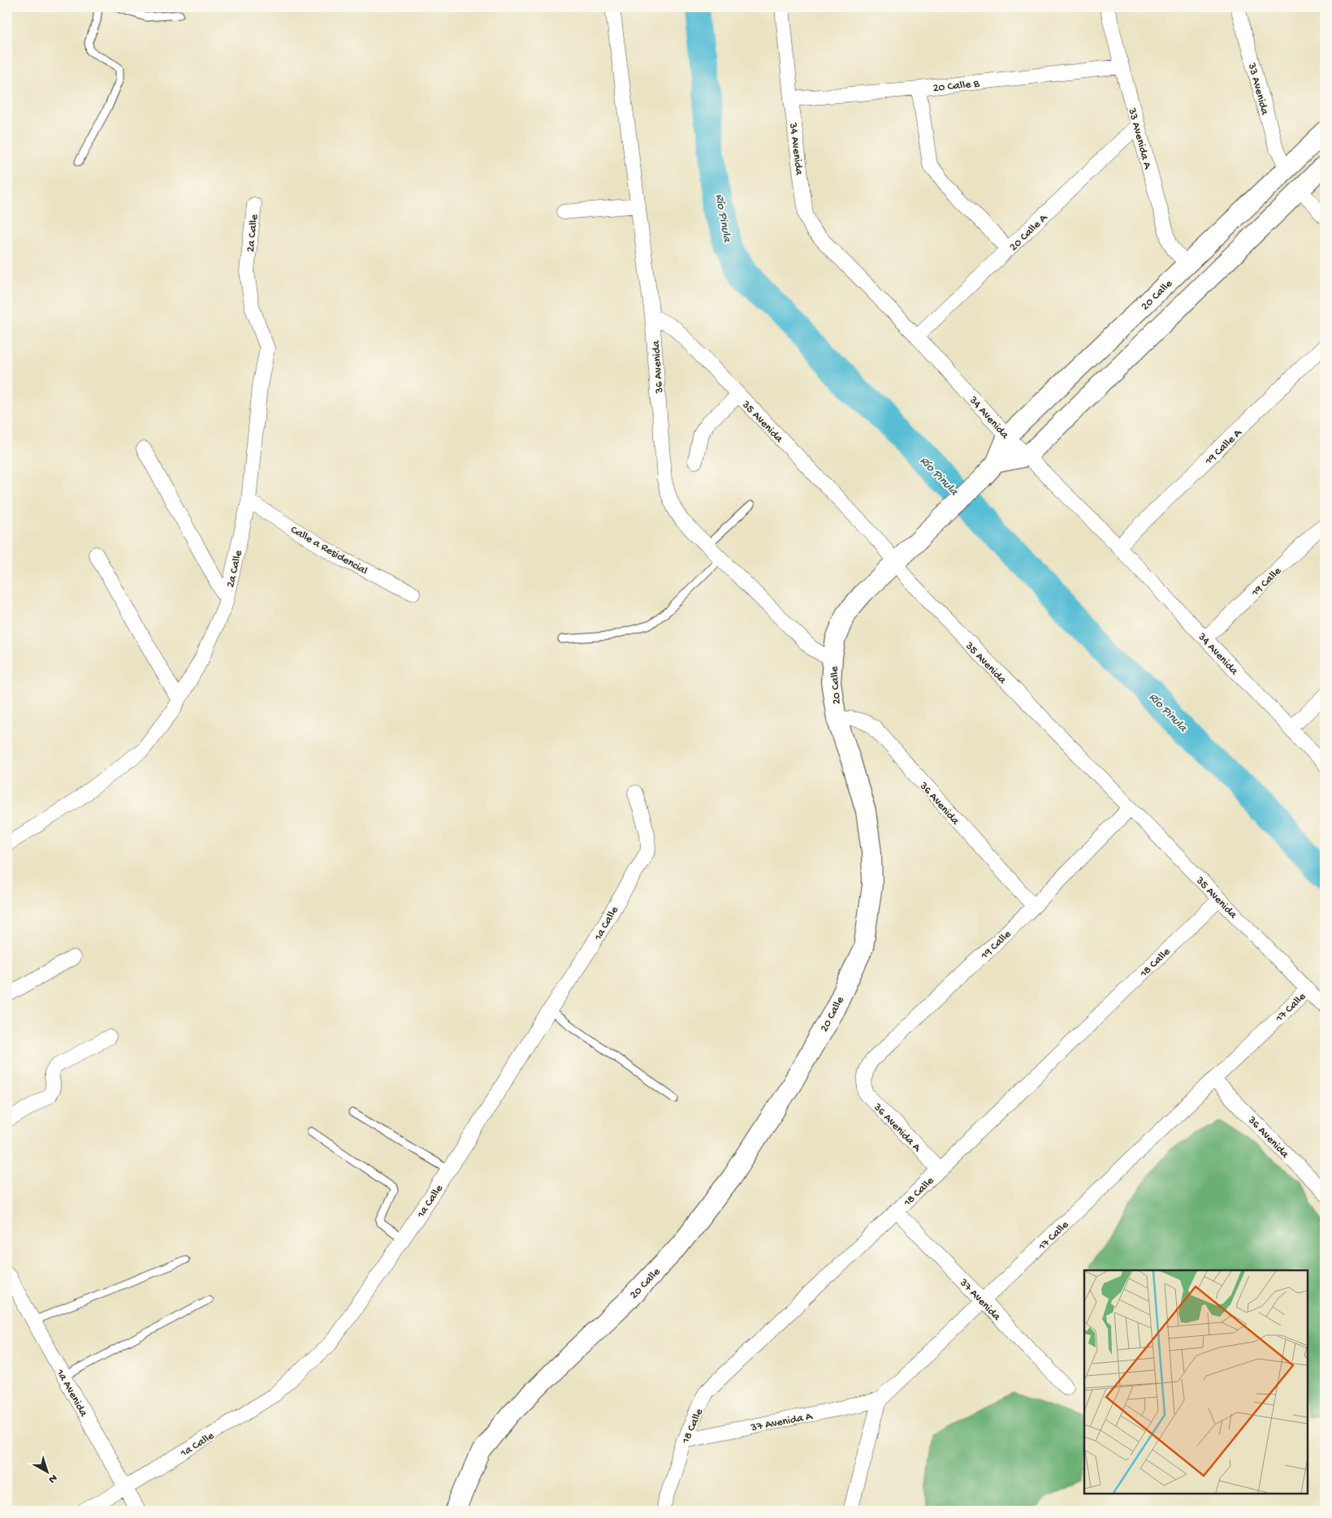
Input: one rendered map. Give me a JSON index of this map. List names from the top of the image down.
{
  "streets": {
    "main road": ["20 Calle"],
    "street": [
      "20 Calle B",
      "33 Avenida",
      "33 Avenida A",
      "34 Avenida",
      "20 Calle A",
      "2a Calle",
      "36 Avenida",
      "35 Avenida",
      "19 Calle A",
      "Calle a Residencial",
      "19 Calle",
      "1a Calle",
      "18 Calle",
      "17 Calle",
      "36 Avenida A",
      "37 Avenida",
      "1a Avenida",
      "37 Avenida A"
    ]
  },
  "crossings": [
    ["20 Calle B", "33 Avenida A"],
    ["20 Calle B", "34 Avenida"],
    ["33 Avenida", "20 Calle"],
    ["33 Avenida A", "20 Calle A"],
    ["33 Avenida A", "20 Calle"],
    ["34 Avenida", "20 Calle A"],
    ["34 Avenida", "20 Calle"],
    ["34 Avenida", "19 Calle A"],
    ["34 Avenida", "19 Calle"],
    ["2a Calle", "Calle a Residencial"],
    ["20 Calle", "36 Avenida"],
    ["20 Calle", "35 Avenida"],
    ["36 Avenida", "35 Avenida"],
    ["36 Avenida", "19 Calle"],
    ["36 Avenida", "17 Calle"],
    ["35 Avenida", "19 Calle"],
    ["35 Avenida", "18 Calle"],
    ["35 Avenida", "17 Calle"],
    ["19 Calle", "36 Avenida A"],
    ["1a Calle", "1a Avenida"],
    ["18 Calle", "36 Avenida A"],
    ["18 Calle", "37 Avenida"],
    ["18 Calle", "37 Avenida A"],
    ["17 Calle", "37 Avenida"],
    ["17 Calle", "37 Avenida A"]
  ],
  "water": ["Río Pinula"],
  "north": "bottom right"
}
